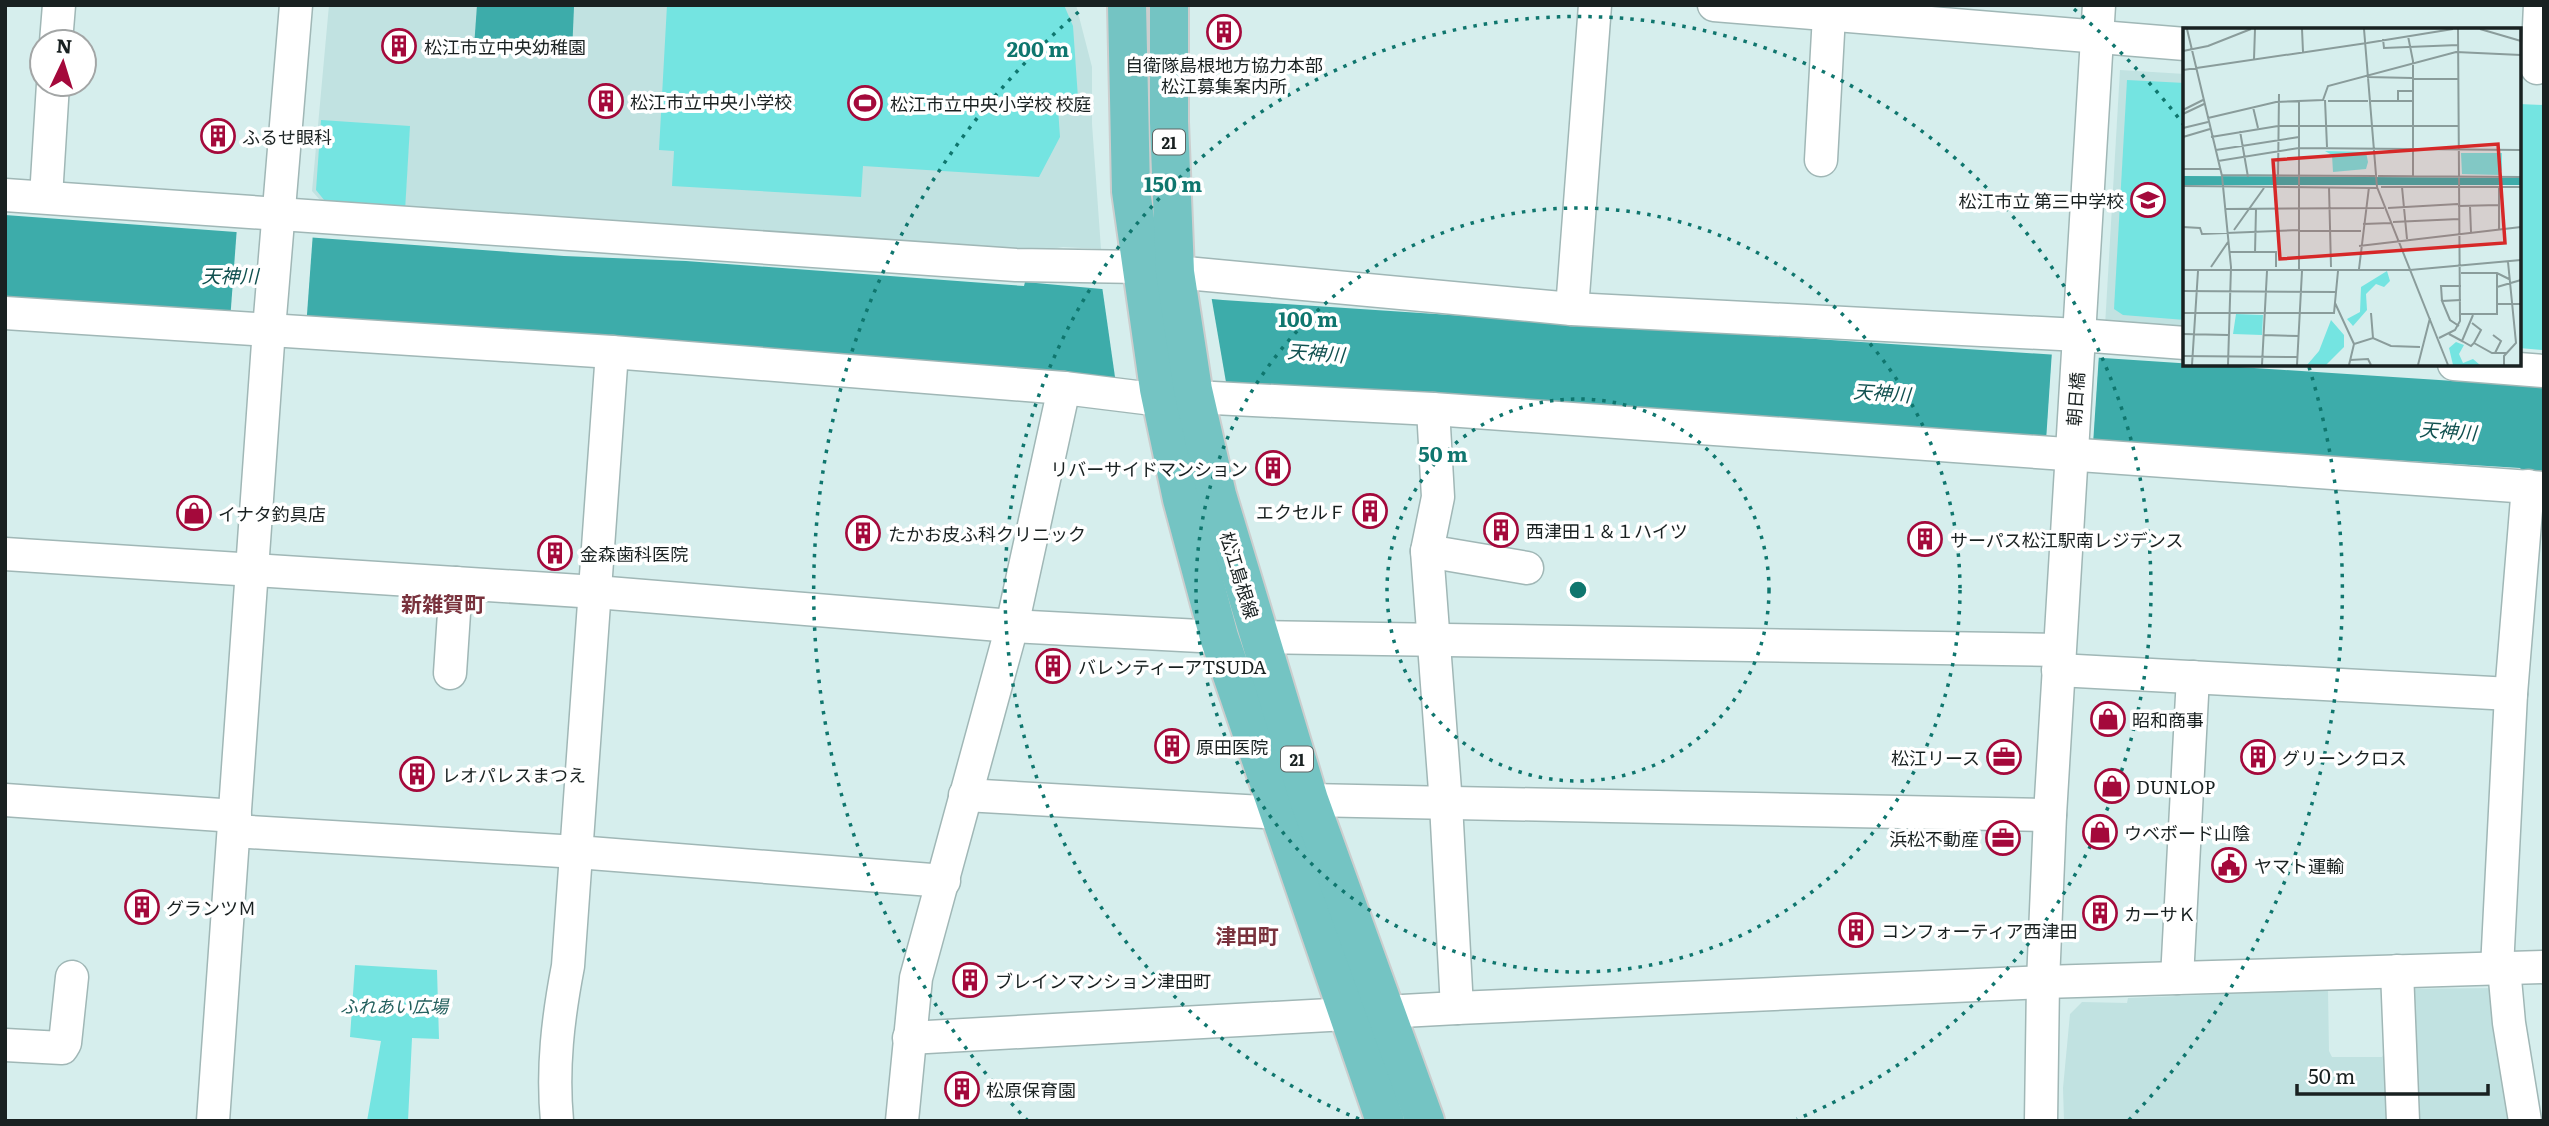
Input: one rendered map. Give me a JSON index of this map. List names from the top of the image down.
{
  "streets": {
    "main road": ["21", "松江島根線"],
    "street": ["朝日橋"]
  },
  "districts": ["新雑賀町", "津田町"],
  "water": ["天神川"],
  "parks": ["ふれあい広場"],
  "places": {
    "building": [
      "自衛隊島根地方協力本部 松江募集案内所",
      "松江市立中央幼稚園",
      "松江市立中央小学校",
      "ふるせ眼科",
      "リバーサイドマンション",
      "エクセルＦ",
      "西津田１＆１ハイツ",
      "たかお皮ふ科クリニック",
      "サーパス松江駅南レジデンス",
      "金森歯科医院",
      "バレンティーアTSUDA",
      "原田医院",
      "グリーンクロス",
      "レオパレスまつえ",
      "グランツＭ",
      "カーサＫ",
      "コンフォーティア西津田",
      "ブレインマンション津田町",
      "松原保育園"
    ],
    "sports": ["松江市立中央小学校 校庭"],
    "school or university": ["松江市立 第三中学校"],
    "shop": [
      "イナタ釣具店",
      "昭和商事",
      "DUNLOP",
      "ウベボード山陰"
    ],
    "office": ["松江リース", "浜松不動産"],
    "public building": ["ヤマト運輸"]
  },
  "scale_bar": "50 m",
  "north": "top",
  "rings": [
    "200 m",
    "150 m",
    "100 m",
    "50 m"
  ]
}
